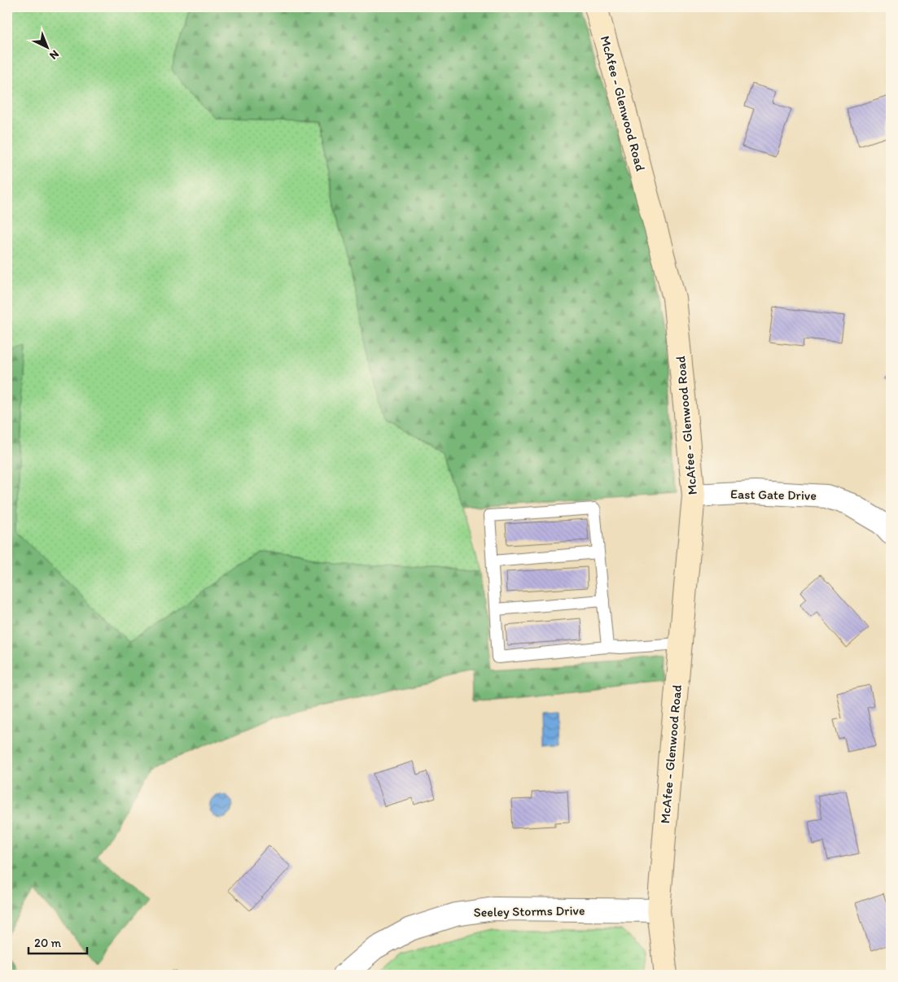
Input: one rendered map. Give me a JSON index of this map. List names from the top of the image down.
{
  "streets": {
    "street": ["McAfee - Glenwood Road", "East Gate Drive", "Seeley Storms Drive"]
  },
  "crossings": [
    ["McAfee - Glenwood Road", "East Gate Drive"],
    ["McAfee - Glenwood Road", "Seeley Storms Drive"]
  ],
  "scale_bar": "20 m",
  "north": "bottom right"
}
